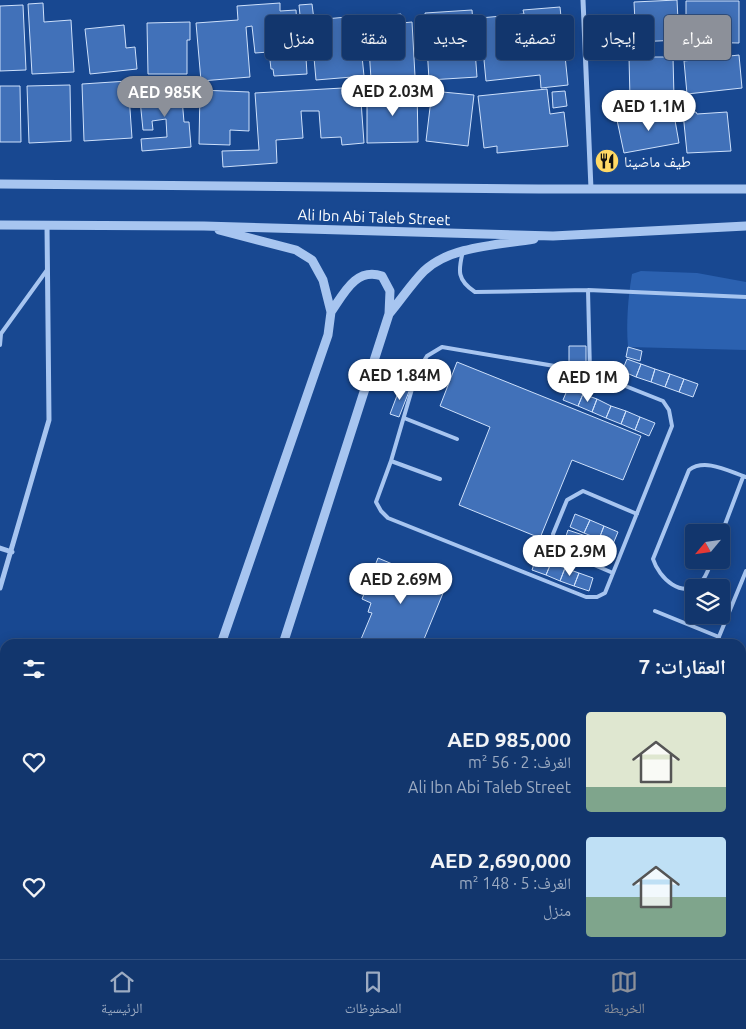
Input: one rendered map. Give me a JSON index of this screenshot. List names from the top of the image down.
{
  "streets": {
    "street": ["Ali Ibn Abi Taleb Street"]
  },
  "places": {
    "restaurant": ["طيف ماضينا"]
  },
  "north": "bottom left",
  "page": {
    "chip": [
      "شراء",
      "إيجار",
      "تصفية",
      "جديد",
      "شقة",
      "منزل"
    ],
    "price": [
      "AED 2.03M",
      "AED 985K",
      "AED 1.1M",
      "AED 1.84M",
      "AED 1M",
      "AED 2.9M",
      "AED 2.69M"
    ],
    "heading": "العقارات: 7",
    "list": [
      {
        "name": "AED 985,000",
        "note": "الغرف: 2 · 56 m² · Ali Ibn Abi Taleb Street"
      },
      {
        "name": "AED 2,690,000",
        "note": "الغرف: 5 · 148 m² · منزل"
      }
    ],
    "tabs": ["الخريطة", "المحفوظات", "الرئيسية"]
  }
}
